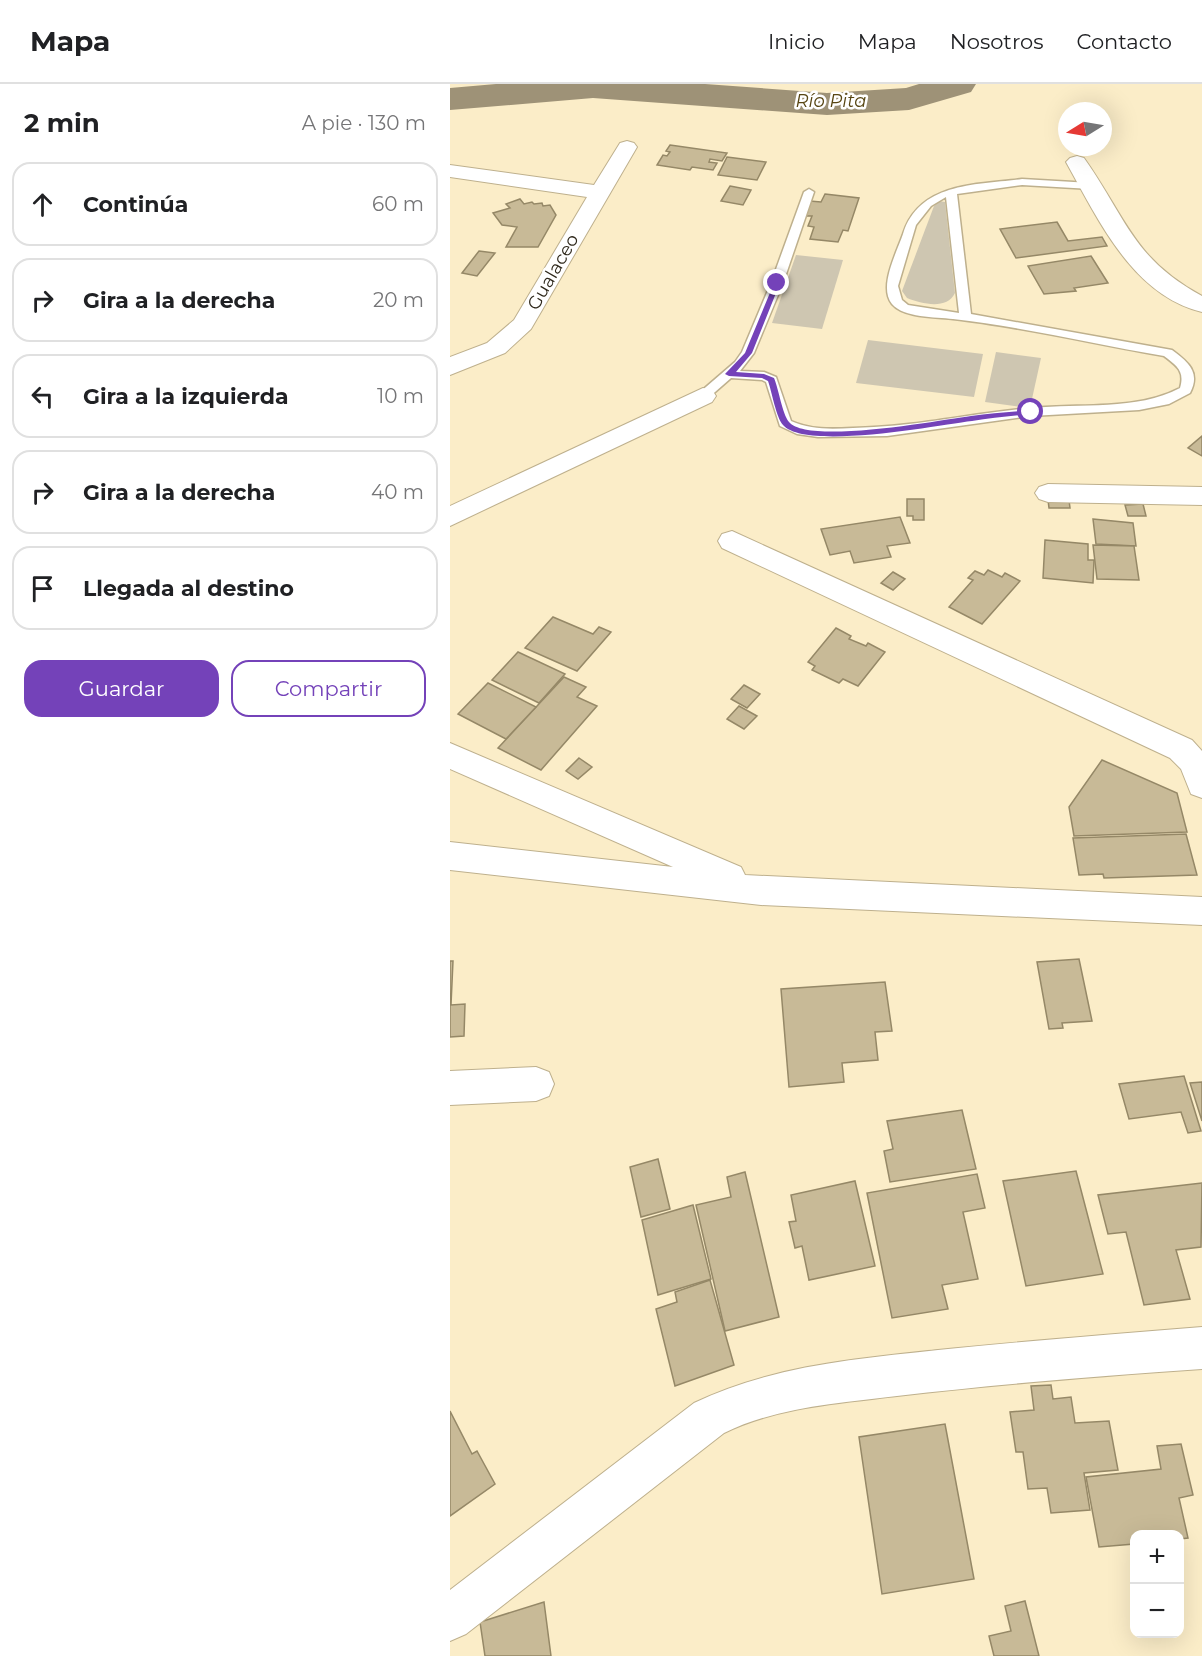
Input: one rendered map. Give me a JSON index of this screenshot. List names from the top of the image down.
{
  "streets": {
    "street": ["Gualaceo"]
  },
  "water": ["Río Pita"],
  "north": "left",
  "page": {
    "header": "Mapa",
    "nav": [
      "Inicio",
      "Mapa",
      "Nosotros",
      "Contacto"
    ],
    "heading": ["2 min", "A pie · 130 m"],
    "list": [
      ["Continúa", "60 m"],
      ["Gira a la derecha", "20 m"],
      ["Gira a la izquierda", "10 m"],
      ["Gira a la derecha", "40 m"],
      "Llegada al destino"
    ],
    "buttons": ["Guardar", "Compartir"],
    "map_buttons": ["+", "−"]
  }
}
